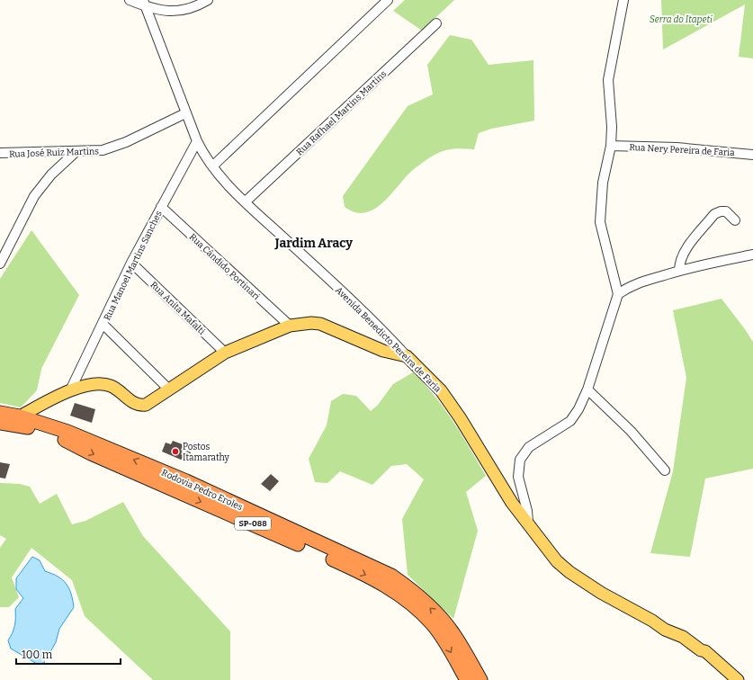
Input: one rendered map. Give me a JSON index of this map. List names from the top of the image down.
{
  "streets": {
    "highway": ["Rodovia Pedro Eroles", "SP-088"],
    "main road": ["Avenida Benedicto Pereira de Faria"],
    "street": [
      "Rua Rafhael Martins Martins",
      "Rua Nery Pereira de Faria",
      "Rua José Ruiz Martins",
      "Rua Manoel Martins Sanches",
      "Rua Cândido Portinari",
      "Rua Anita Mafalti"
    ]
  },
  "crossings": [
    ["Rua Rafhael Martins Martins", "Avenida Benedicto Pereira de Faria"],
    ["Rua José Ruiz Martins", "Avenida Benedicto Pereira de Faria"],
    ["Rua Manoel Martins Sanches", "Rua Cândido Portinari"],
    ["Rua Manoel Martins Sanches", "Rua Anita Mafalti"],
    ["Rua Manoel Martins Sanches", "Avenida Benedicto Pereira de Faria"]
  ],
  "districts": ["Jardim Aracy"],
  "parks": ["Serra do Itapeti"],
  "places": ["Postos Itamarathy"],
  "scale_bar": "100 m"
}
